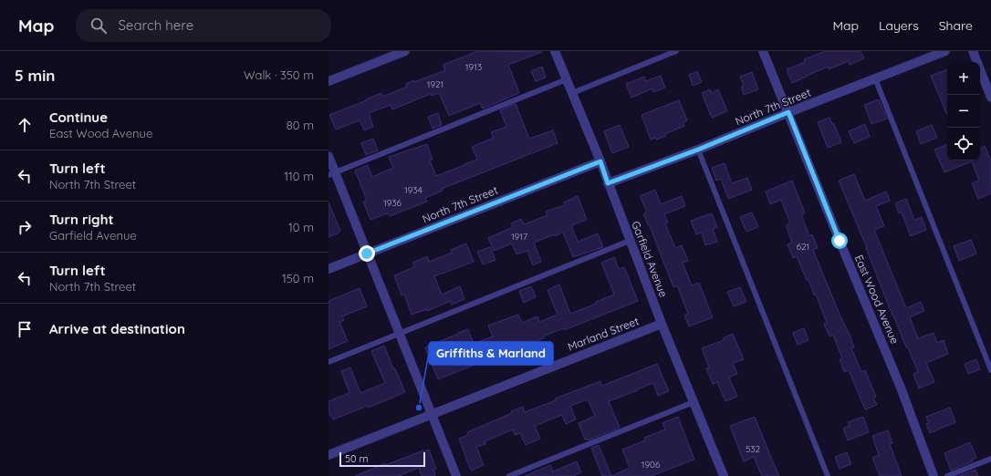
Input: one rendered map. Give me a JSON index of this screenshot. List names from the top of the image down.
{
  "streets": {
    "street": [
      "North 7th Street",
      "Garfield Avenue",
      "East Wood Avenue",
      "Marland Street"
    ]
  },
  "crossings": [
    ["North 7th Street", "Garfield Avenue"],
    ["North 7th Street", "East Wood Avenue"],
    ["Garfield Avenue", "Marland Street"]
  ],
  "places": ["Griffiths & Marland"],
  "house_numbers": [
    "1913",
    "1921",
    "1934",
    "1936",
    "1917",
    "621",
    "532",
    "1906"
  ],
  "scale_bar": "50 m",
  "page": {
    "header": "Map",
    "search": "Search here",
    "nav": ["Map", "Layers", "Share"],
    "heading": ["5 min", "Walk · 350 m"],
    "map_buttons": ["+", "−"],
    "list": [
      ["Continue", "East Wood Avenue", "80 m"],
      ["Turn left", "North 7th Street", "110 m"],
      ["Turn right", "Garfield Avenue", "10 m"],
      ["Turn left", "North 7th Street", "150 m"],
      "Arrive at destination"
    ],
    "scale": "50 m"
  }
}
